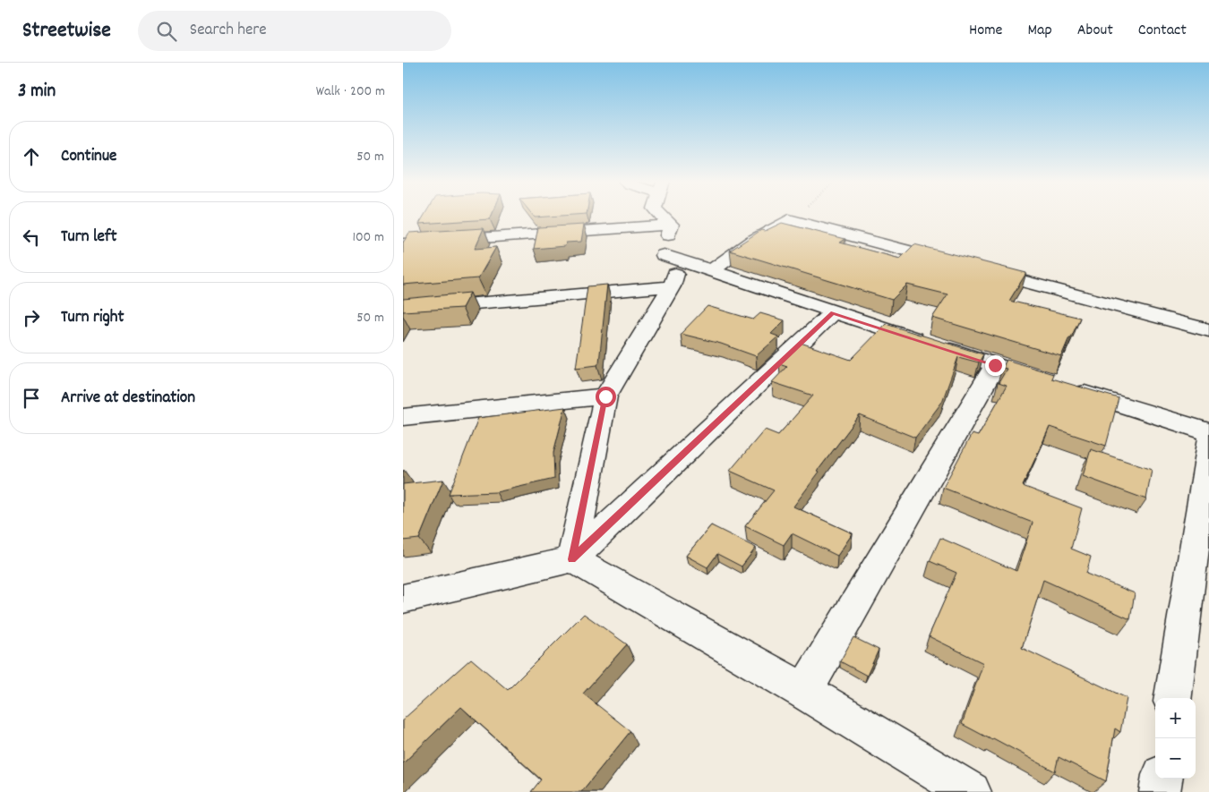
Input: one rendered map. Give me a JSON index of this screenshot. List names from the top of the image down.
{
  "page": {
    "header": "Streetwise",
    "search": "Search here",
    "nav": [
      "Home",
      "Map",
      "About",
      "Contact"
    ],
    "heading": ["3 min", "Walk · 200 m"],
    "list": [
      ["Continue", "50 m"],
      ["Turn left", "100 m"],
      ["Turn right", "50 m"],
      "Arrive at destination"
    ],
    "map_buttons": ["+", "−"]
  }
}
